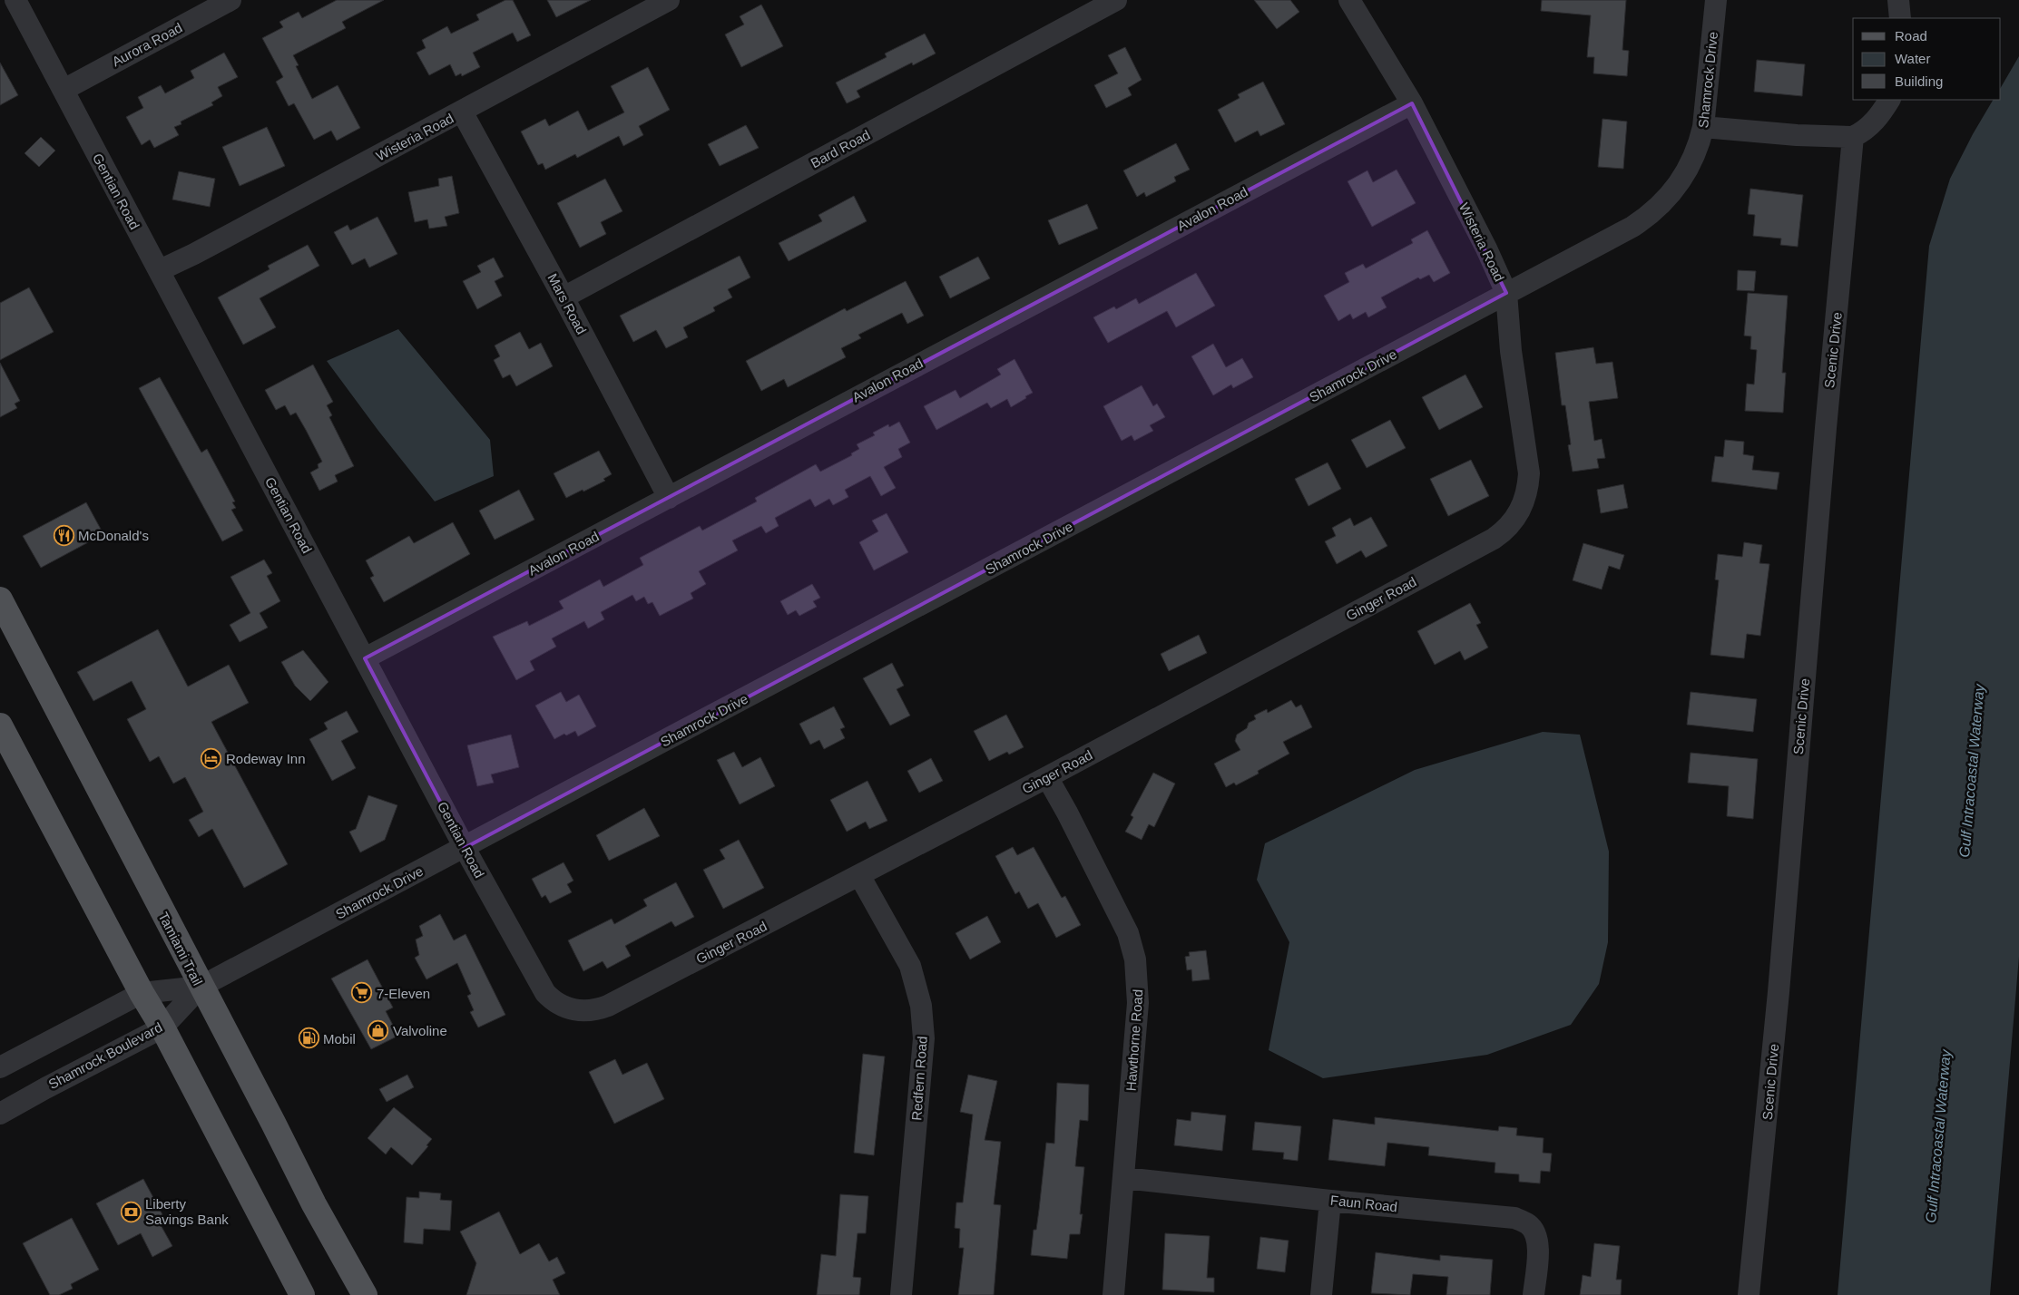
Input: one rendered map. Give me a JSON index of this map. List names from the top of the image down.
{
  "streets": {
    "main road": ["Tamiami Trail"],
    "street": [
      "Aurora Road",
      "Shamrock Drive",
      "Wisteria Road",
      "Bard Road",
      "Gentian Road",
      "Avalon Road",
      "Mars Road",
      "Scenic Drive",
      "Ginger Road",
      "Hawthorne Road",
      "Shamrock Boulevard",
      "Redfern Road",
      "Faun Road"
    ]
  },
  "crossings": [
    ["Aurora Road", "Gentian Road"],
    ["Shamrock Drive", "Wisteria Road"],
    ["Shamrock Drive", "Gentian Road"],
    ["Shamrock Drive", "Tamiami Trail"],
    ["Shamrock Drive", "Shamrock Boulevard"],
    ["Wisteria Road", "Gentian Road"],
    ["Wisteria Road", "Avalon Road"],
    ["Wisteria Road", "Mars Road"],
    ["Wisteria Road", "Ginger Road"],
    ["Bard Road", "Mars Road"],
    ["Gentian Road", "Avalon Road"],
    ["Gentian Road", "Ginger Road"],
    ["Avalon Road", "Mars Road"],
    ["Ginger Road", "Hawthorne Road"],
    ["Ginger Road", "Redfern Road"],
    ["Tamiami Trail", "Shamrock Boulevard"],
    ["Hawthorne Road", "Faun Road"]
  ],
  "water": ["Gulf Intracoastal Waterway"],
  "places": {
    "restaurant": ["McDonald's"],
    "hotel": ["Rodeway Inn"],
    "supermarket": ["7-Eleven"],
    "shop": ["Valvoline"],
    "fuel station": ["Mobil"],
    "bank": ["Liberty Savings Bank"]
  },
  "legend": ["Road", "Water", "Building"]
}
